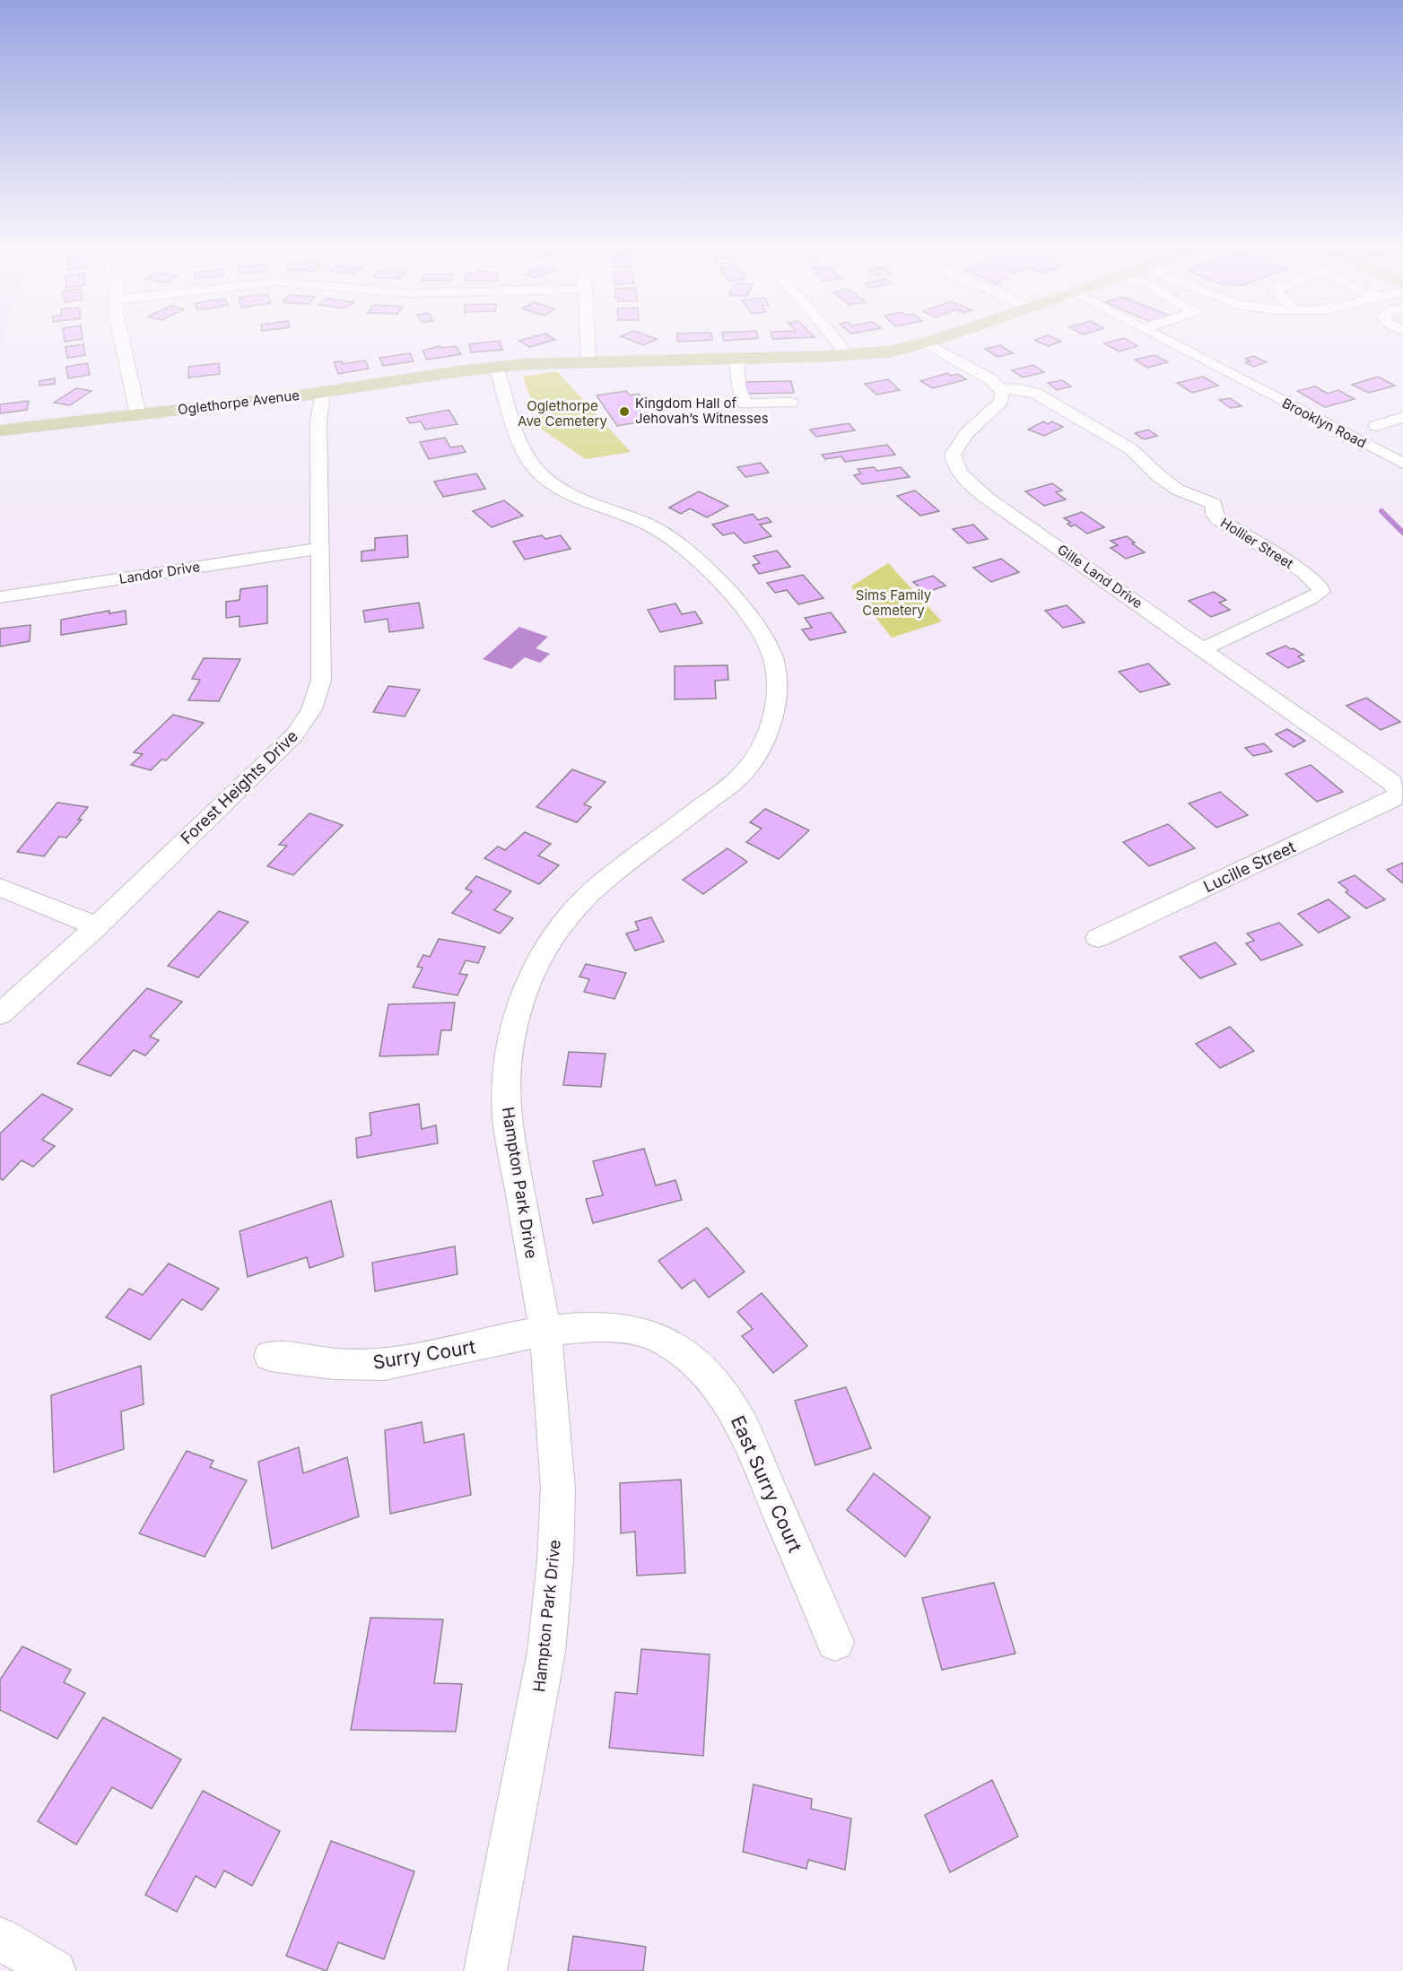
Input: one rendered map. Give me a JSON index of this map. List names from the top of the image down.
{
  "streets": {
    "main road": ["Oglethorpe Avenue"],
    "street": [
      "Brooklyn Road",
      "Hollier Street",
      "Landor Drive",
      "Gille Land Drive",
      "Forest Heights Drive",
      "Lucille Street",
      "Hampton Park Drive",
      "Surry Court",
      "East Surry Court"
    ]
  },
  "crossings": [
    ["Oglethorpe Avenue", "Forest Heights Drive"],
    ["Oglethorpe Avenue", "Hampton Park Drive"],
    ["Hollier Street", "Gille Land Drive"],
    ["Landor Drive", "Forest Heights Drive"],
    ["Gille Land Drive", "Lucille Street"],
    ["Hampton Park Drive", "Surry Court"],
    ["Hampton Park Drive", "East Surry Court"],
    ["Surry Court", "East Surry Court"]
  ],
  "parks": ["Oglethorpe Ave Cemetery", "Sims Family Cemetery"],
  "places": ["Kingdom Hall of Jehovah’s Witnesses"]
}
